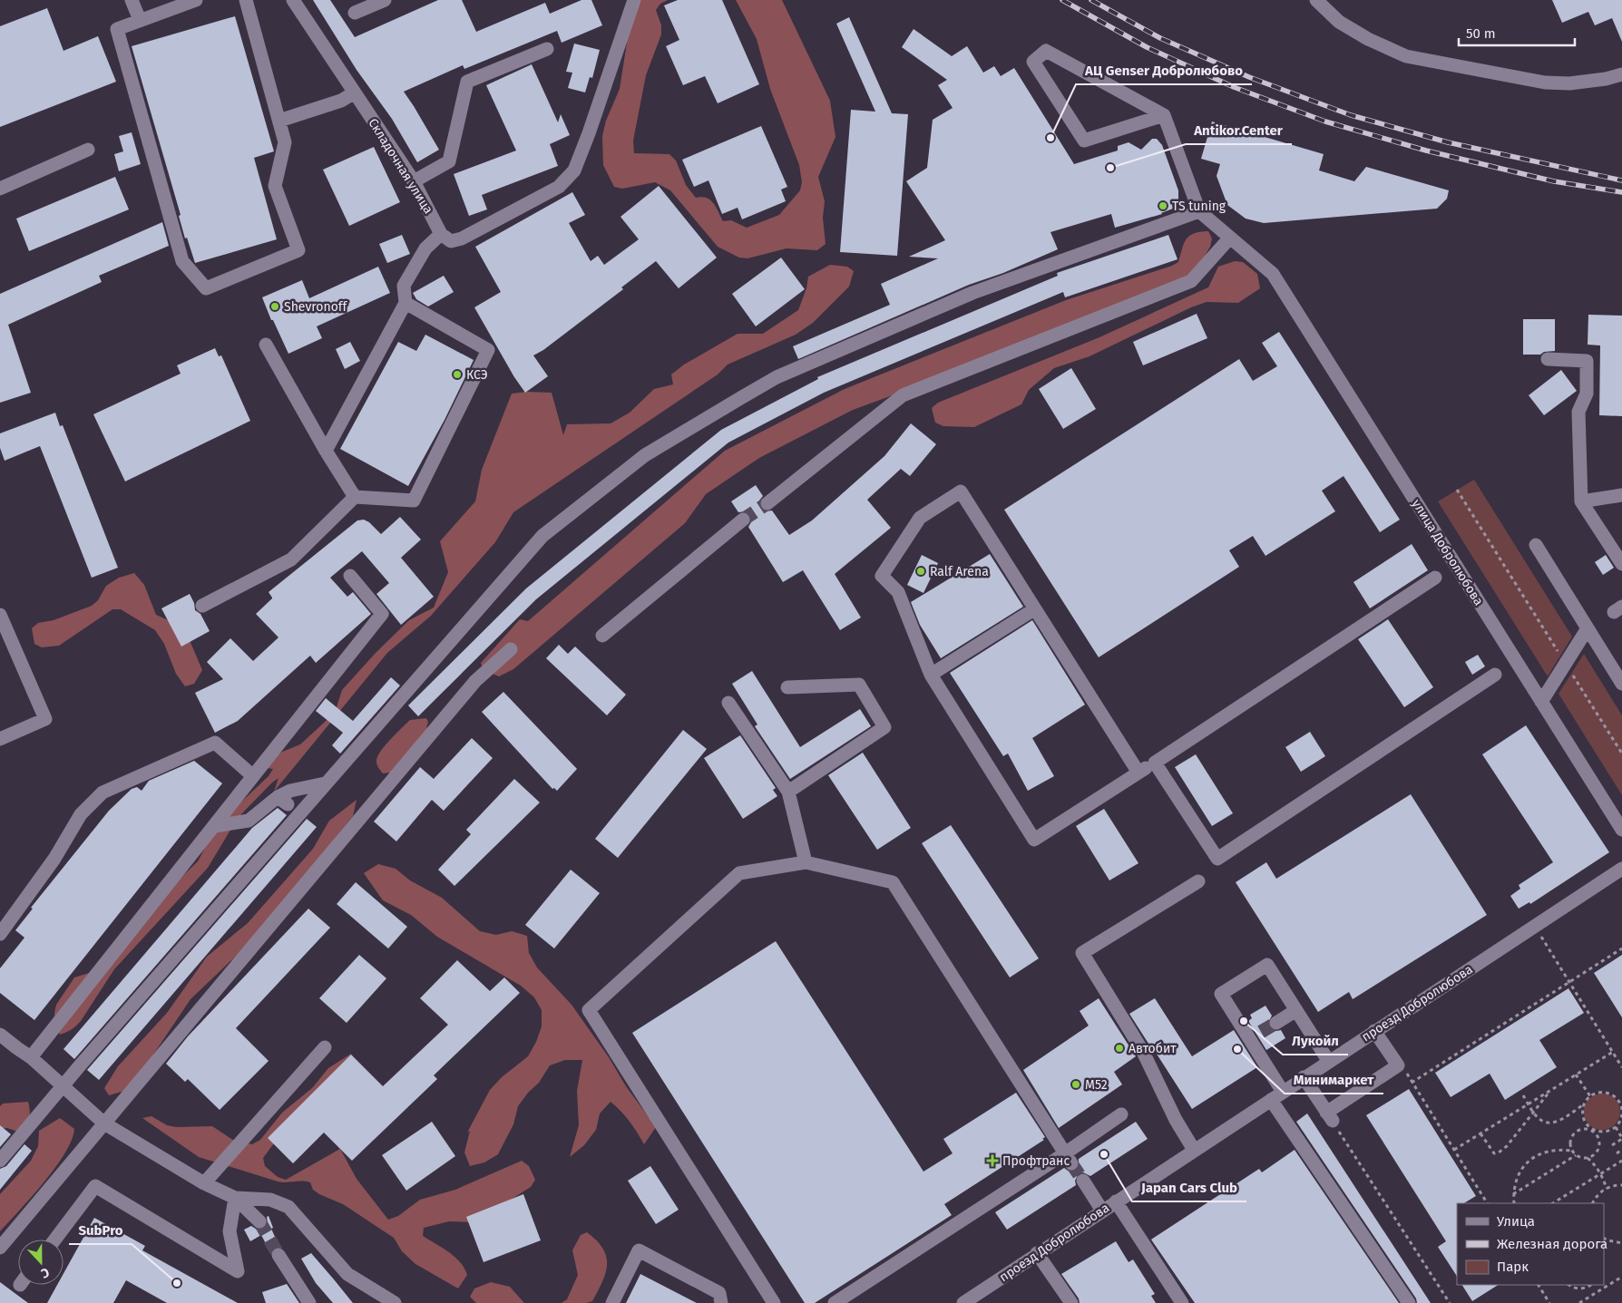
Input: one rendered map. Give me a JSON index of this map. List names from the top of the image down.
{
  "streets": {
    "street": ["Складочная улица", "улица Добролюбова", "проезд Добролюбова"]
  },
  "places": {
    "other": [
      "АЦ Genser Добролюбово",
      "Antikor.Center",
      "TS tuning",
      "Shevronoff",
      "КСЭ",
      "Ralf Arena",
      "Лукойл",
      "Автобит",
      "Минимаркет",
      "M52",
      "Japan Cars Club",
      "SubPro"
    ],
    "health": ["Профтранс"]
  },
  "legend": ["Улица", "Железная дорога", "Парк"],
  "scale_bar": "50 m",
  "north": "bottom"
}
